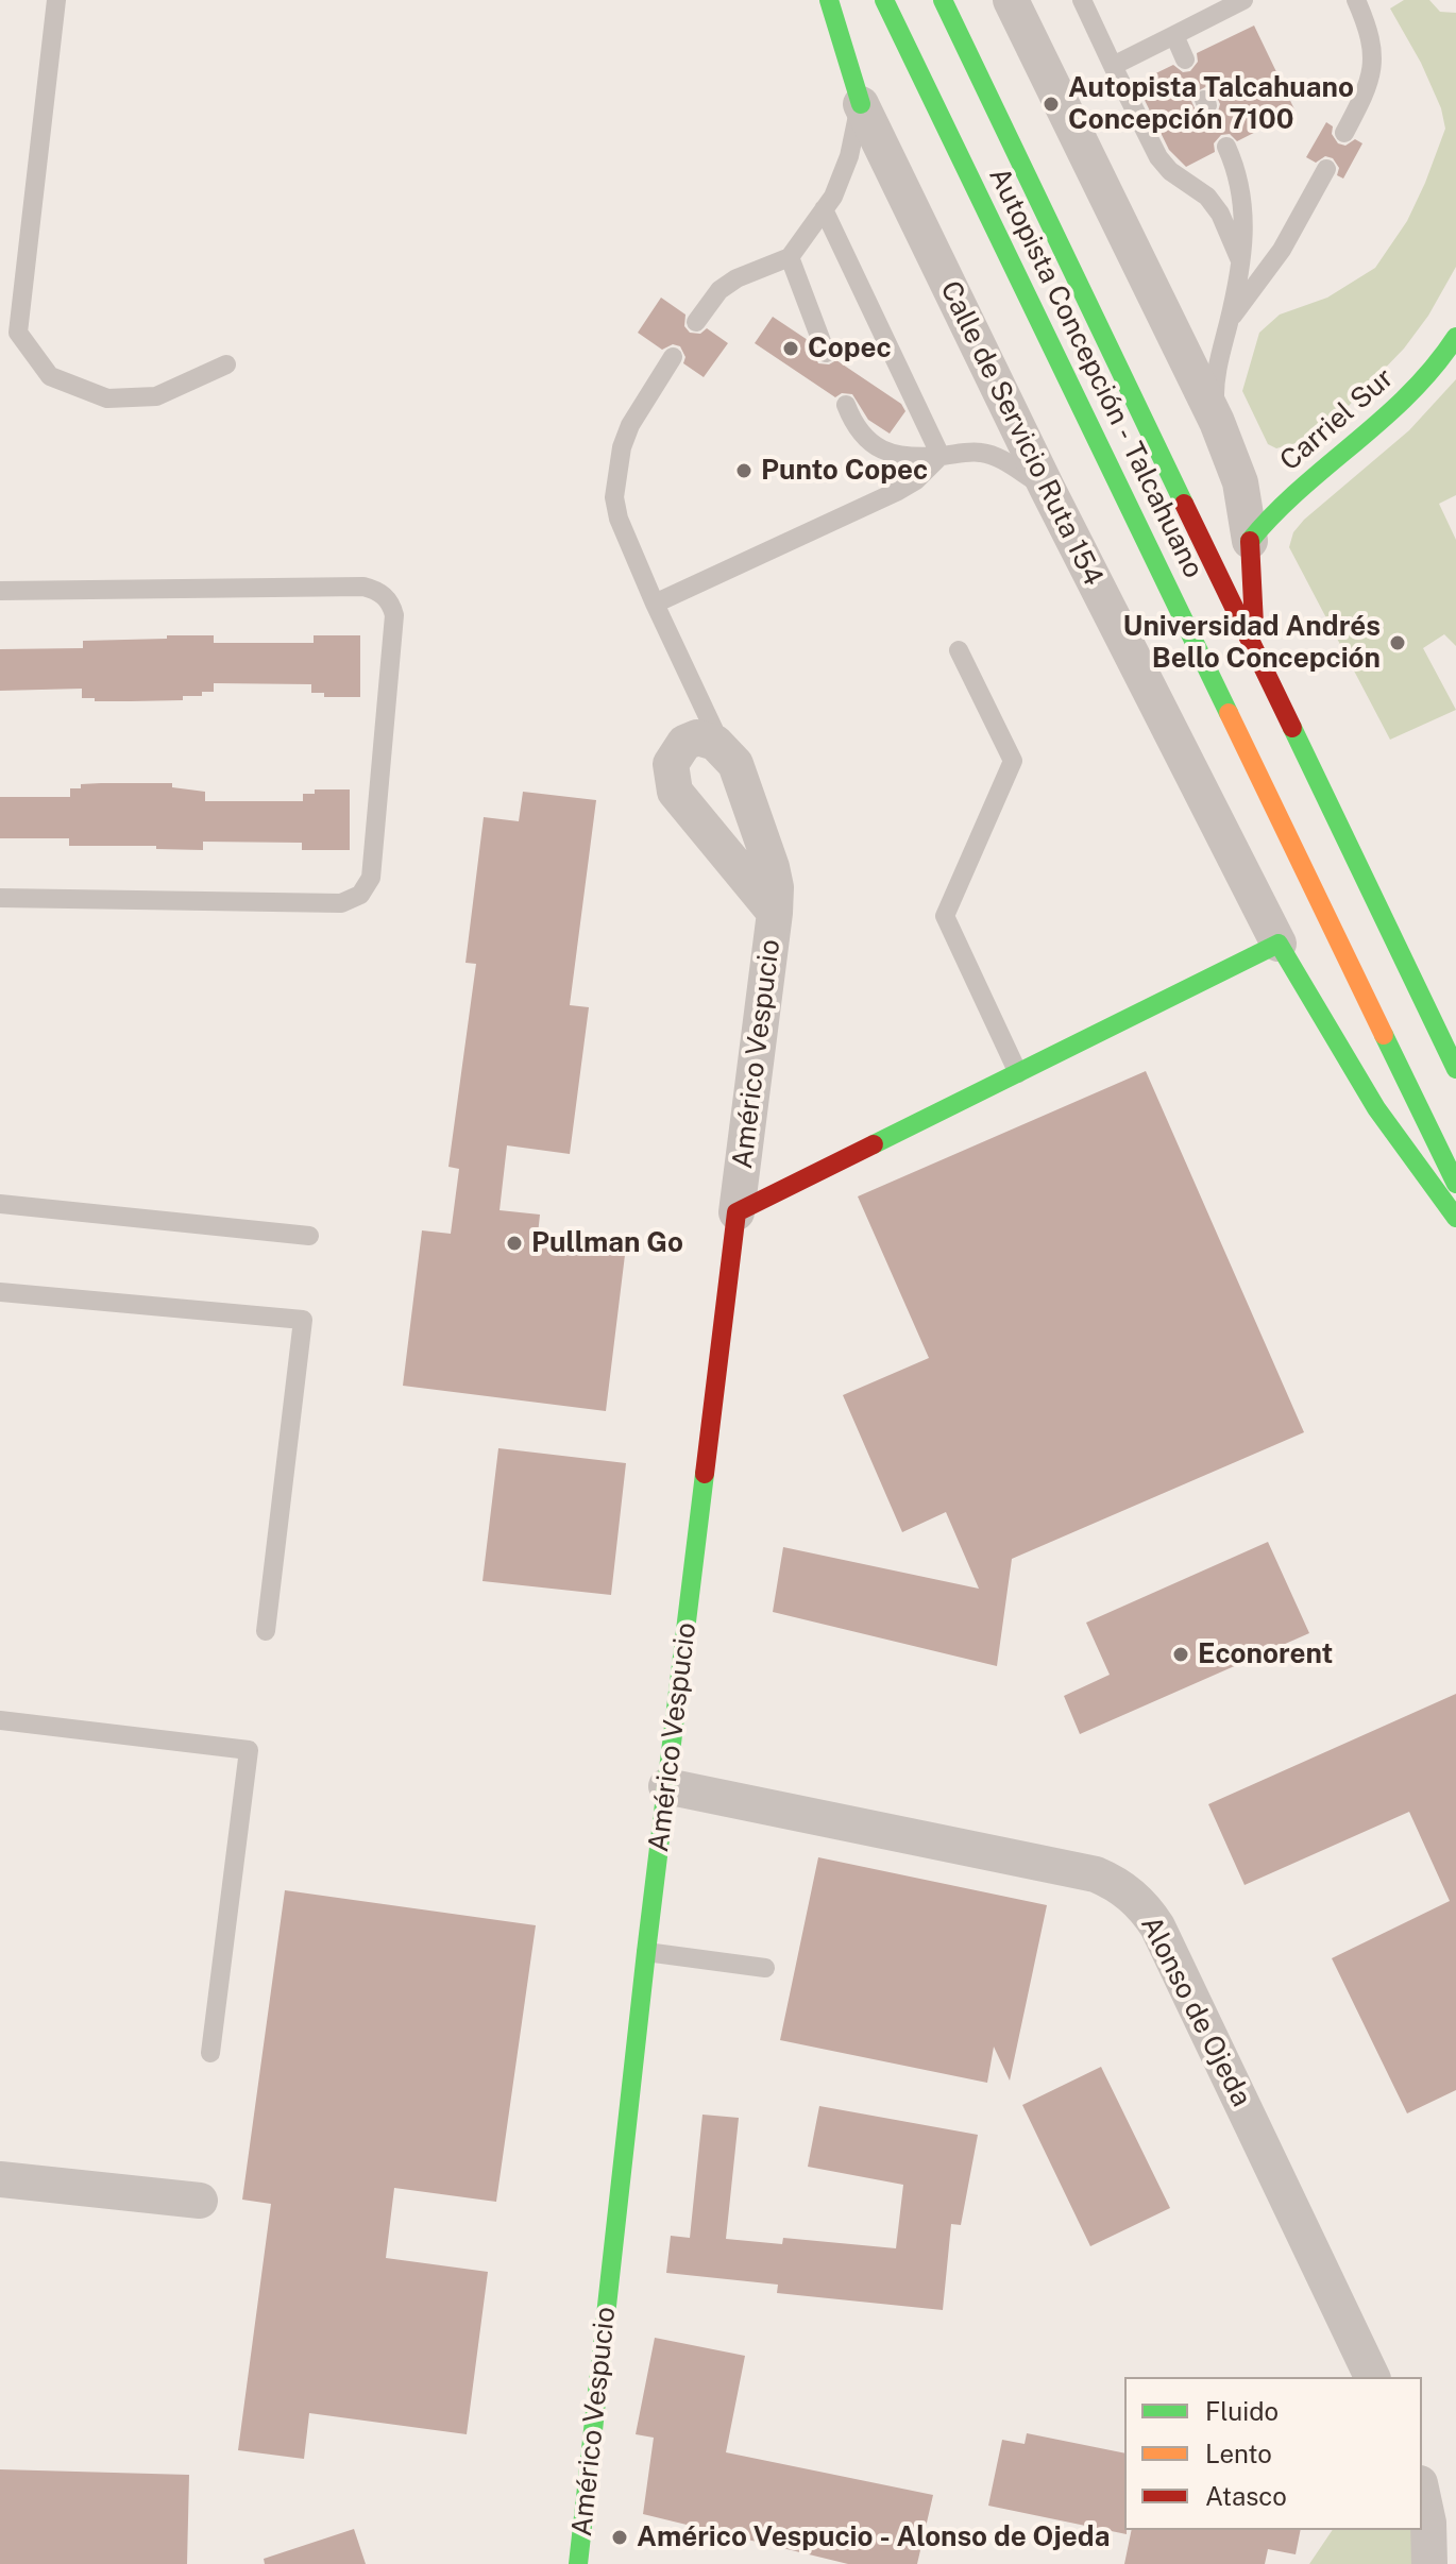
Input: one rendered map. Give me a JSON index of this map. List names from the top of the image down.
{
  "streets": {
    "main road": ["Autopista Concepción - Talcahuano", "Carriel Sur", "Américo Vespucio"],
    "street": ["Calle de Servicio Ruta 154", "Alonso de Ojeda"]
  },
  "crossings": [
    ["Américo Vespucio", "Alonso de Ojeda"]
  ],
  "places": [
    "Autopista Talcahuano Concepción 7100",
    "Copec",
    "Punto Copec",
    "Universidad Andrés Bello Concepción",
    "Pullman Go",
    "Econorent",
    "Américo Vespucio - Alonso de Ojeda"
  ],
  "legend": ["Fluido", "Lento", "Atasco"]
}
